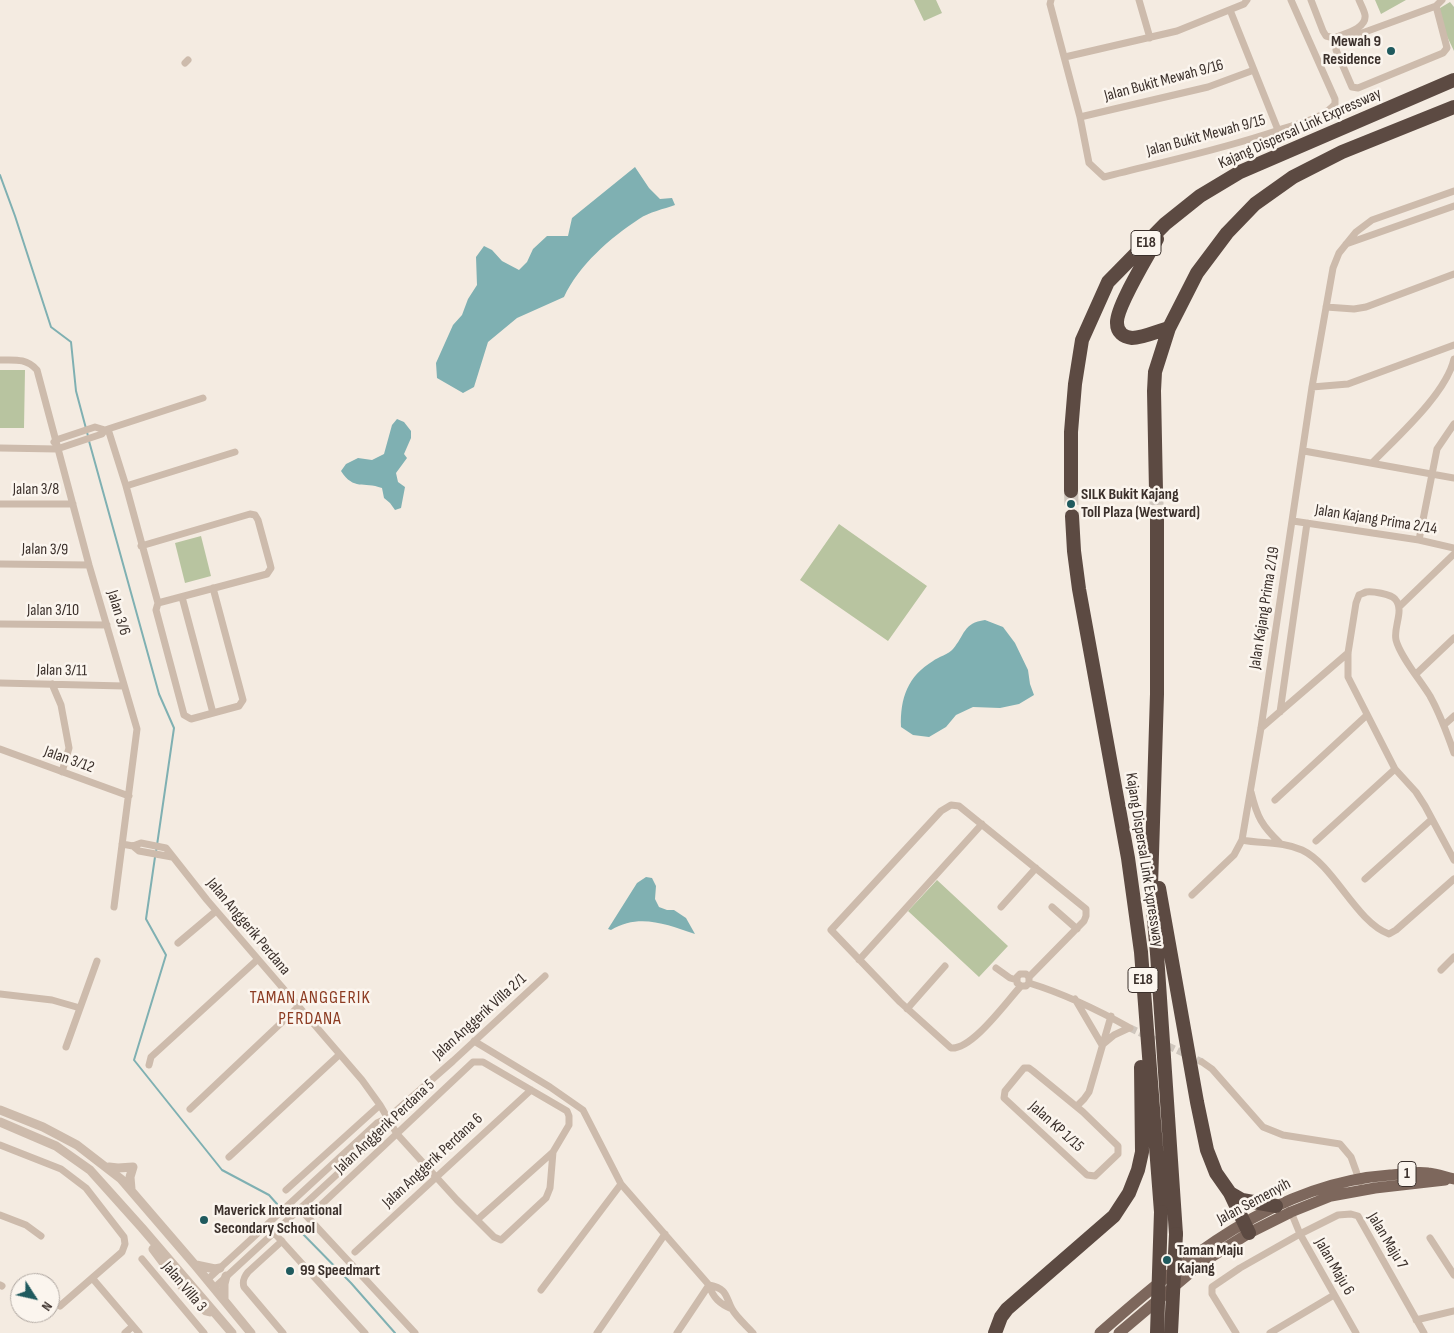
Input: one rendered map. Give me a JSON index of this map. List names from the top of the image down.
{
  "streets": {
    "highway": ["Kajang Dispersal Link Expressway", "E18"],
    "main road": ["1", "Jalan Semenyih"],
    "street": [
      "Jalan Bukit Mewah 9/16",
      "Jalan Bukit Mewah 9/15",
      "Jalan 3/8",
      "Jalan Kajang Prima 2/14",
      "Jalan 3/9",
      "Jalan Kajang Prima 2/19",
      "Jalan 3/10",
      "Jalan 3/6",
      "Jalan 3/11",
      "Jalan 3/12",
      "Jalan Anggerik Perdana",
      "Jalan Anggerik Villa 2/1",
      "Jalan Anggerik Perdana 5",
      "Jalan KP 1/15",
      "Jalan Anggerik Perdana 6",
      "Jalan Maju 7",
      "Jalan Maju 6",
      "Jalan Villa 3"
    ]
  },
  "crossings": [
    ["Jalan Bukit Mewah 9/16", "Jalan Bukit Mewah 9/15"],
    ["Jalan 3/8", "Jalan 3/6"],
    ["Jalan Kajang Prima 2/14", "Jalan Kajang Prima 2/19"],
    ["Jalan 3/9", "Jalan 3/6"],
    ["Jalan 3/10", "Jalan 3/6"],
    ["Jalan 3/6", "Jalan 3/11"],
    ["Jalan 3/6", "Jalan 3/12"],
    ["Jalan 3/6", "Jalan Anggerik Perdana"],
    ["Jalan Anggerik Perdana", "Jalan Anggerik Villa 2/1"],
    ["Jalan Anggerik Perdana", "Jalan Anggerik Perdana 5"],
    ["Jalan Anggerik Perdana", "Jalan Anggerik Perdana 6"],
    ["Jalan Anggerik Perdana 5", "Jalan Anggerik Perdana 6"],
    ["Jalan Semenyih", "Jalan Maju 6"],
    ["Jalan Maju 7", "Jalan Maju 6"]
  ],
  "districts": ["TAMAN ANGGERIK PERDANA"],
  "places": [
    "Mewah 9 Residence",
    "SILK Bukit Kajang Toll Plaza (Westward)",
    "Maverick International Secondary School",
    "Taman Maju Kajang",
    "99 Speedmart"
  ],
  "north": "bottom right"
}
